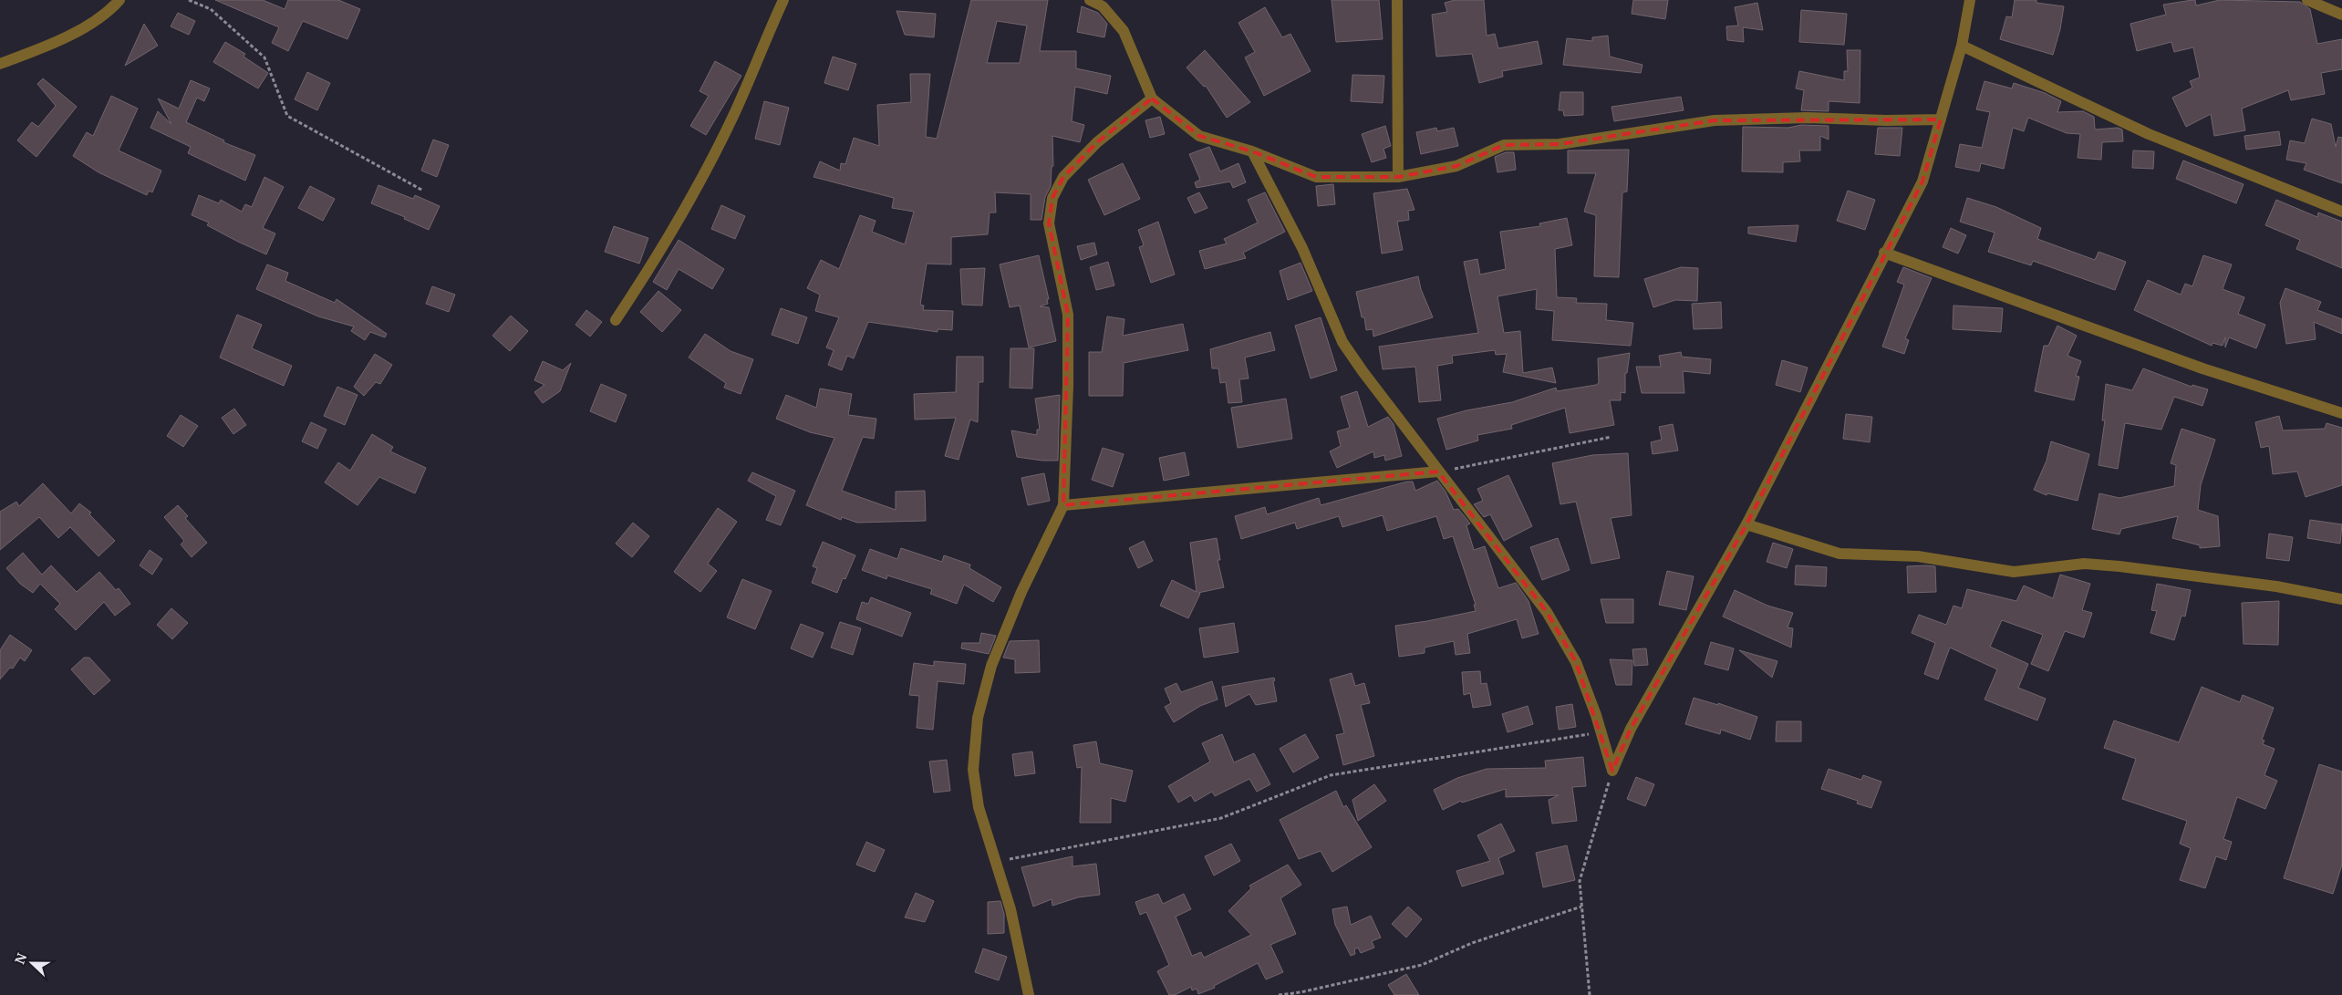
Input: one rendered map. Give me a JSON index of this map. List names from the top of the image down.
{
  "north": "left"
}
